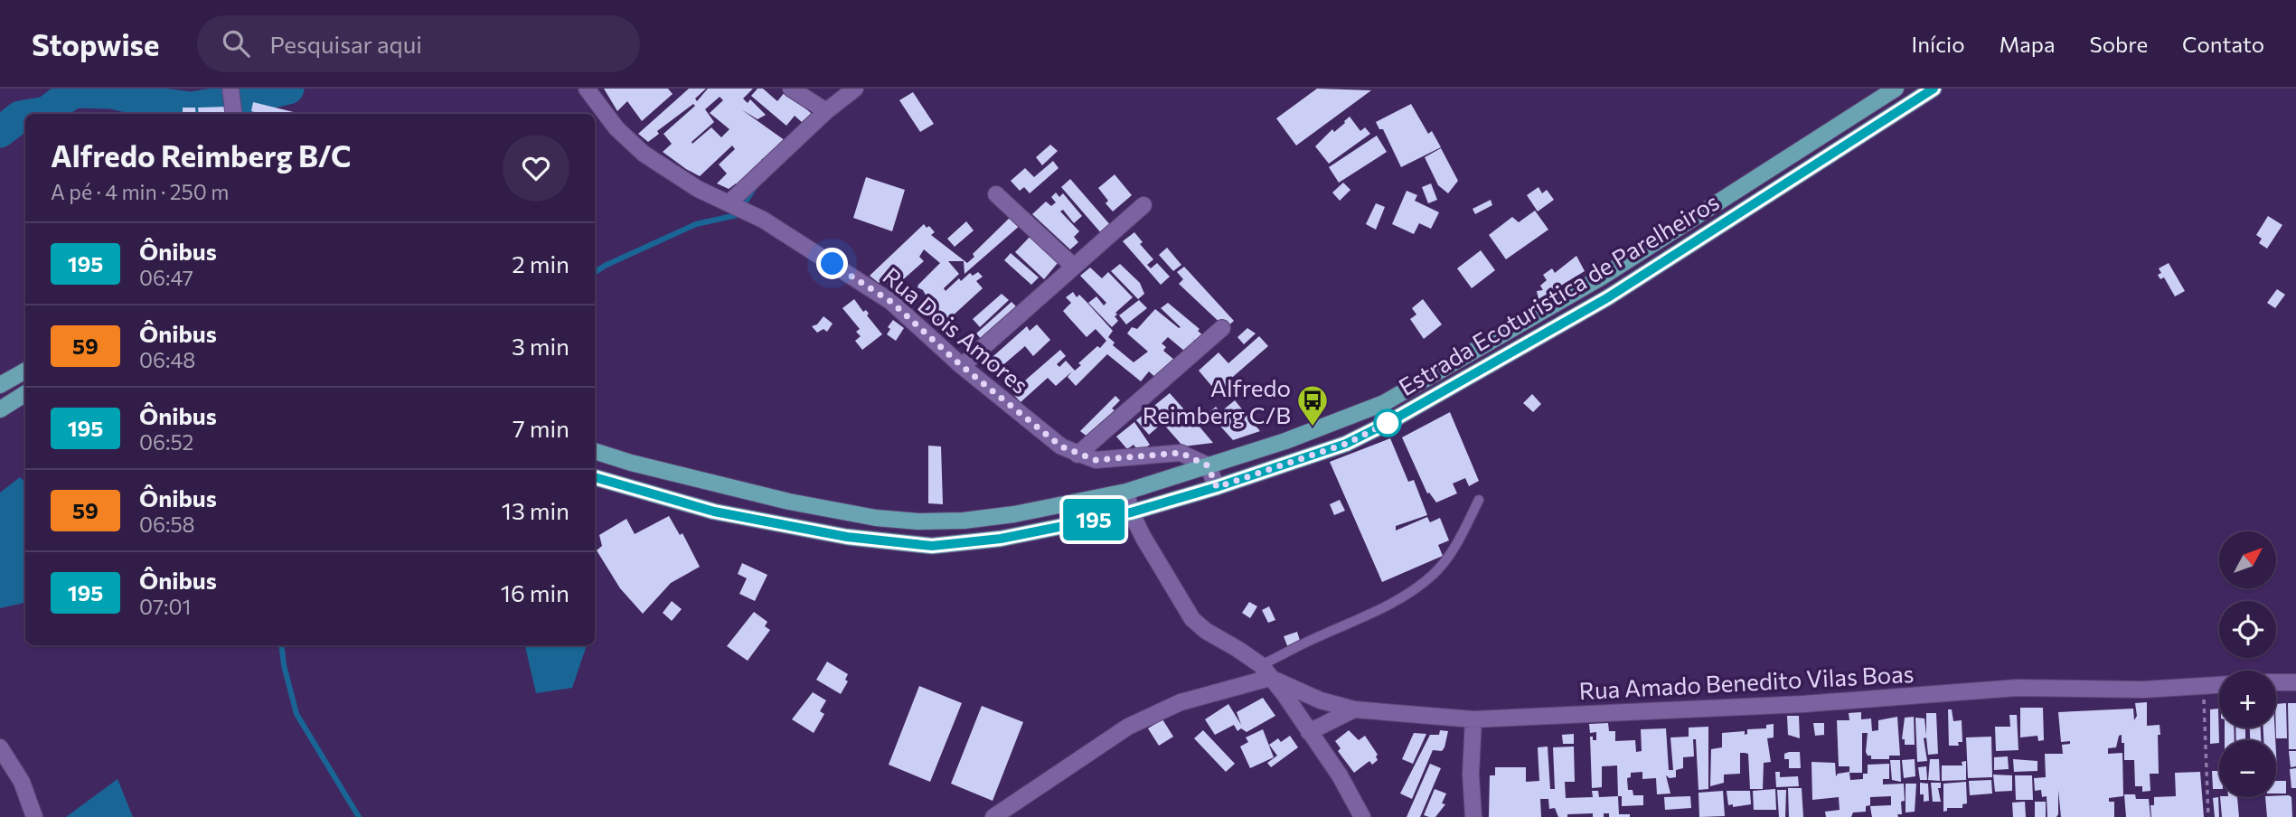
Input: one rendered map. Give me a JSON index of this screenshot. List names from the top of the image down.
{
  "streets": {
    "main road": ["Estrada Ecoturistica de Parelheiros"],
    "street": ["Rua Dois Amores", "Rua Amado Benedito Vilas Boas"]
  },
  "crossings": [
    ["Estrada Ecoturistica de Parelheiros", "Rua Dois Amores"]
  ],
  "places": {
    "bus stop": ["Alfredo Reimberg C/B"]
  },
  "lines": ["bus line 195"],
  "north": "top right",
  "page": {
    "header": "Stopwise",
    "search": "Pesquisar aqui",
    "nav": [
      "Início",
      "Mapa",
      "Sobre",
      "Contato"
    ],
    "on_map": "195",
    "heading": ["Alfredo Reimberg B/C", "A pé · 4 min · 250 m"],
    "list": [
      {
        "mark": "195",
        "name": "Ônibus",
        "note": "06:47",
        "value": "2 min"
      },
      {
        "mark": "59",
        "name": "Ônibus",
        "note": "06:48",
        "value": "3 min"
      },
      {
        "mark": "195",
        "name": "Ônibus",
        "note": "06:52",
        "value": "7 min"
      },
      {
        "mark": "59",
        "name": "Ônibus",
        "note": "06:58",
        "value": "13 min"
      },
      {
        "mark": "195",
        "name": "Ônibus",
        "note": "07:01",
        "value": "16 min"
      }
    ],
    "map_buttons": ["+", "−"]
  }
}
